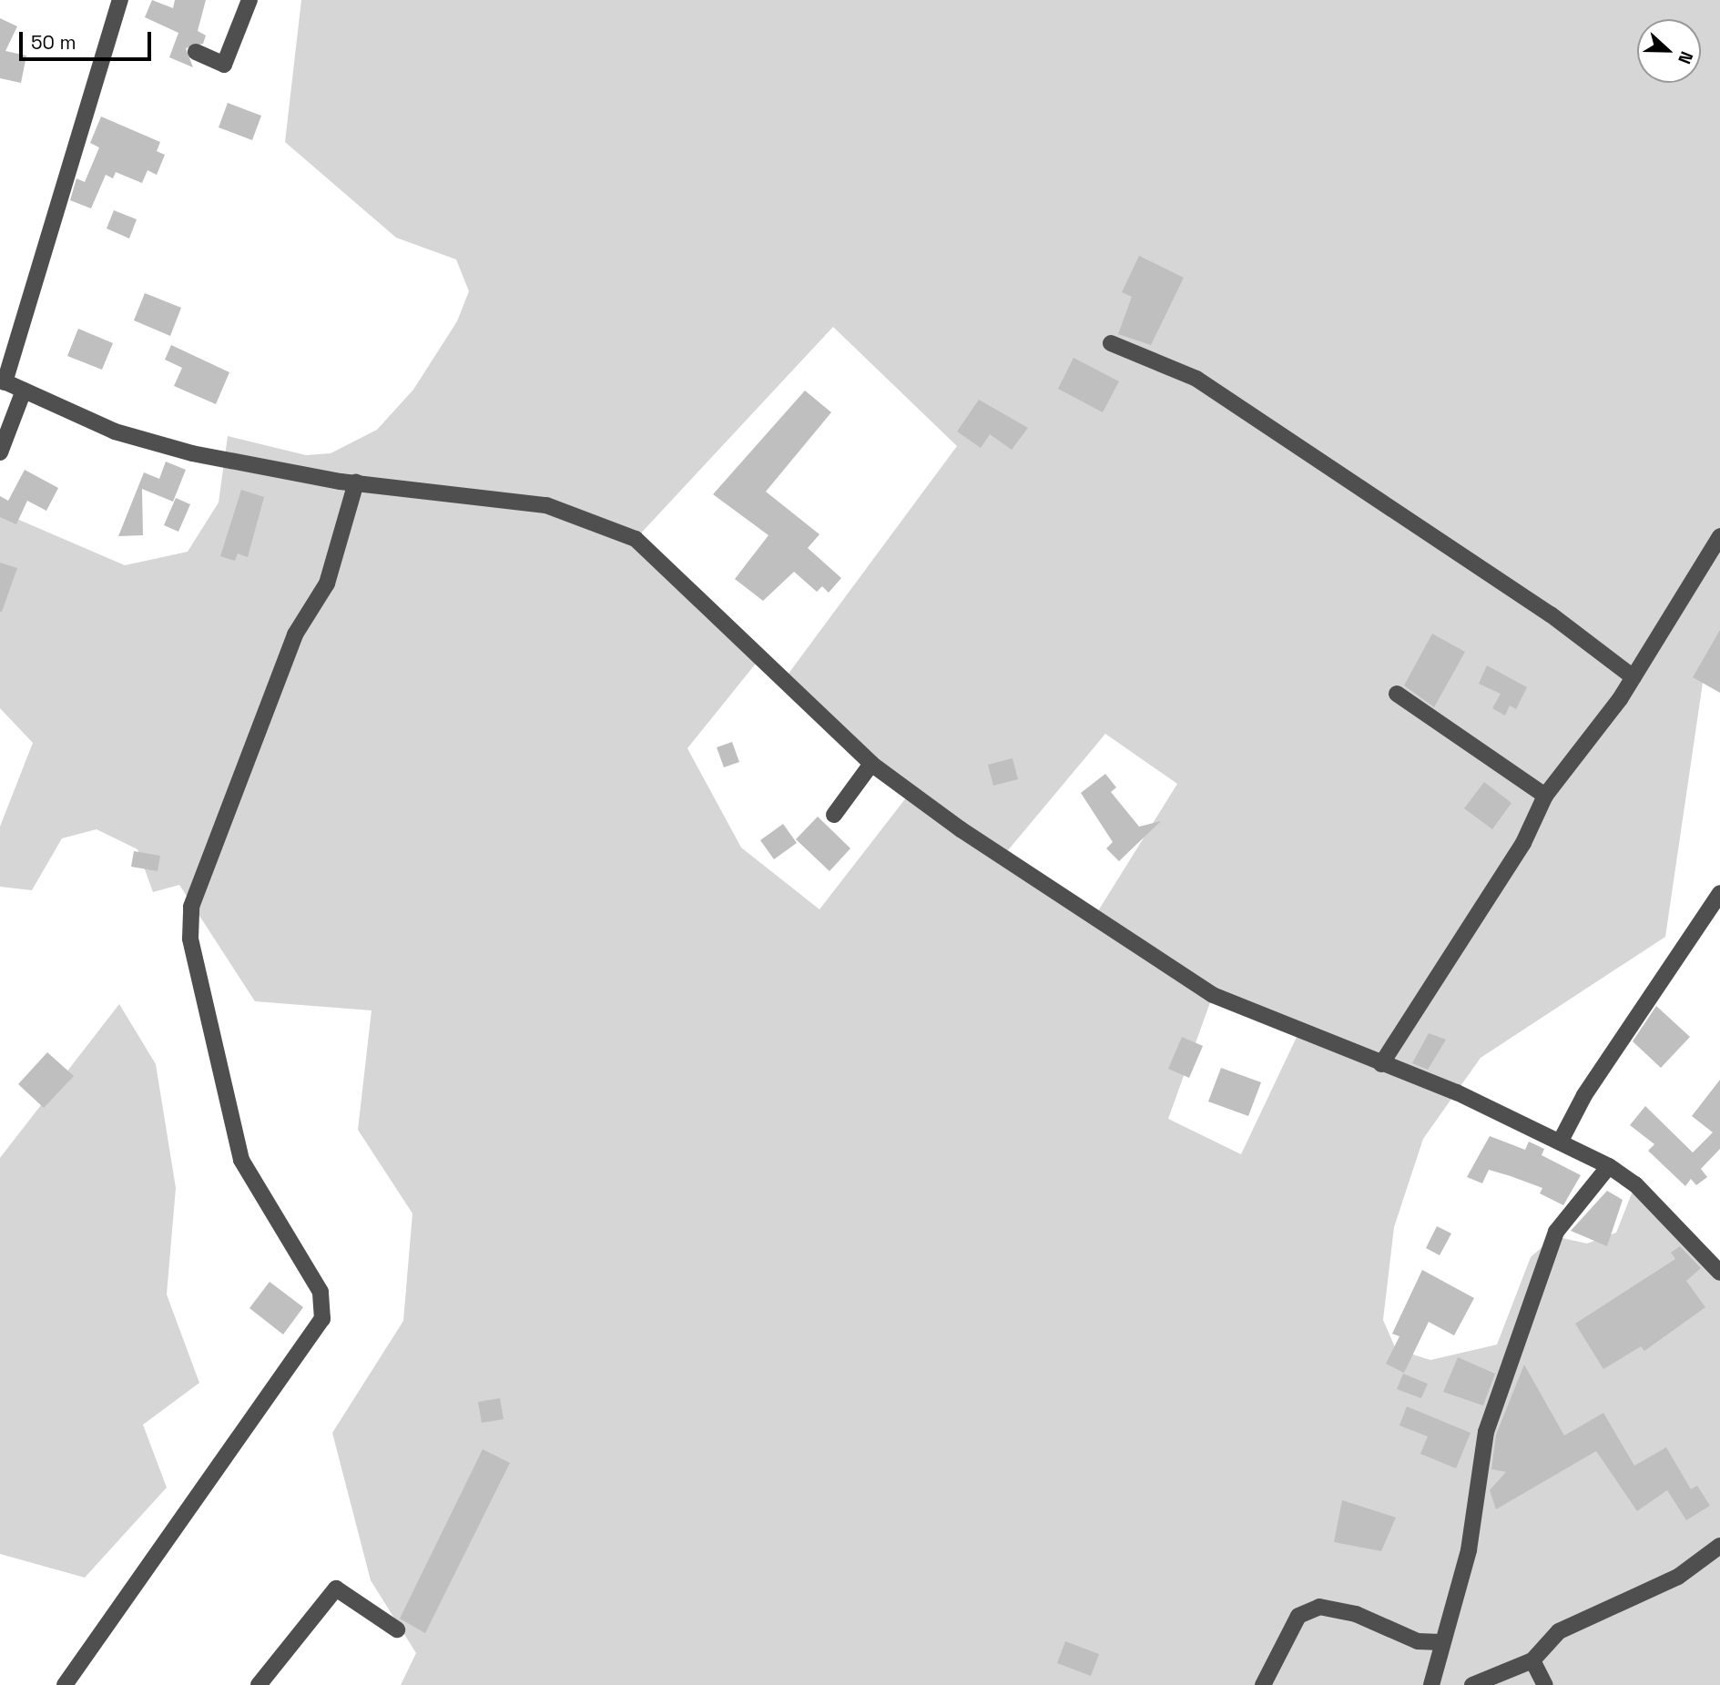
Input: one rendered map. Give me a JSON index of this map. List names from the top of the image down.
{
  "scale_bar": "50 m",
  "north": "right"
}
